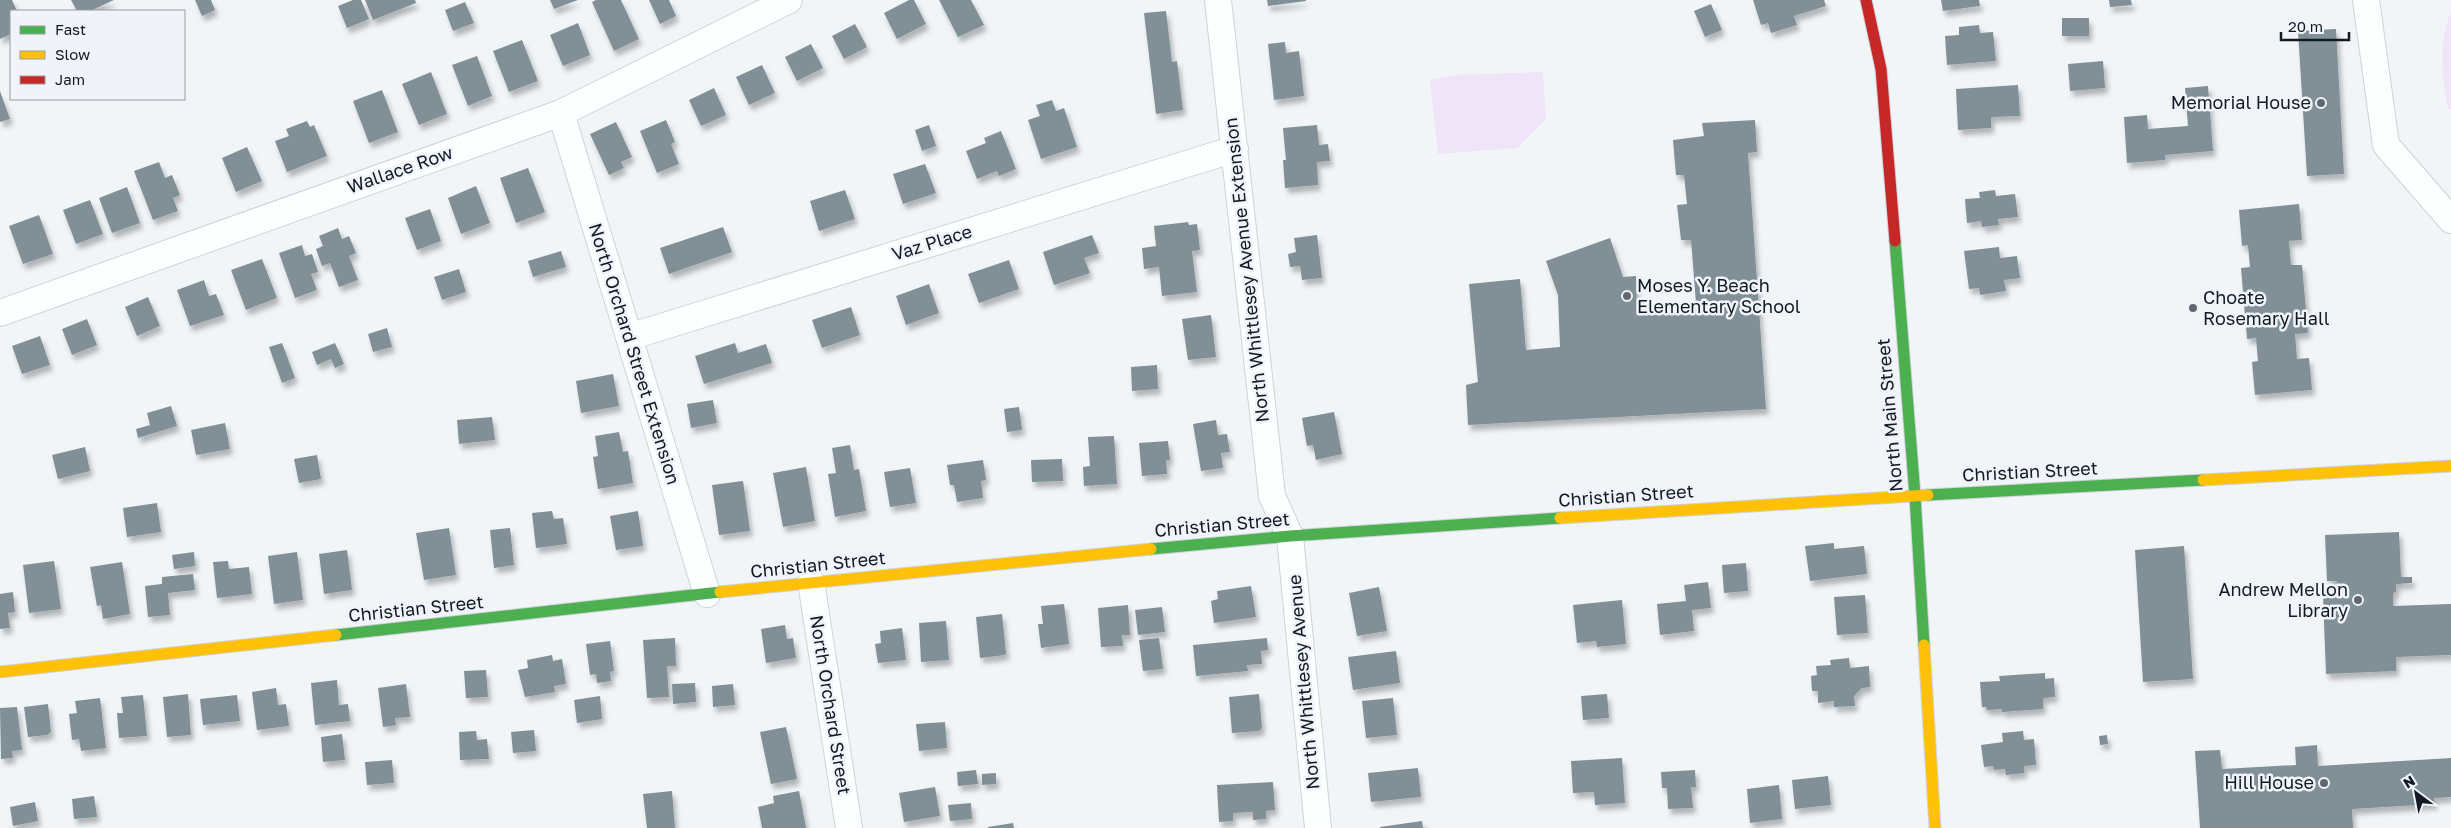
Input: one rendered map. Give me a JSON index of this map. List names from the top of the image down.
{
  "streets": {
    "main road": ["North Main Street", "Christian Street"],
    "street": [
      "Wallace Row",
      "Vaz Place",
      "North Whittlesey Avenue Extension",
      "North Orchard Street Extension",
      "North Whittlesey Avenue",
      "North Orchard Street"
    ]
  },
  "crossings": [
    ["Wallace Row", "North Orchard Street Extension"],
    ["Vaz Place", "North Whittlesey Avenue Extension"],
    ["Vaz Place", "North Orchard Street Extension"],
    ["North Whittlesey Avenue Extension", "Christian Street"],
    ["North Whittlesey Avenue Extension", "North Whittlesey Avenue"],
    ["North Orchard Street Extension", "Christian Street"],
    ["North Main Street", "Christian Street"],
    ["Christian Street", "North Whittlesey Avenue"],
    ["Christian Street", "North Orchard Street"]
  ],
  "places": [
    "Memorial House",
    "Moses Y. Beach Elementary School",
    "Choate Rosemary Hall",
    "Andrew Mellon Library",
    "Hill House"
  ],
  "legend": ["Fast", "Slow", "Jam"],
  "scale_bar": "20 m",
  "north": "top left"
}
